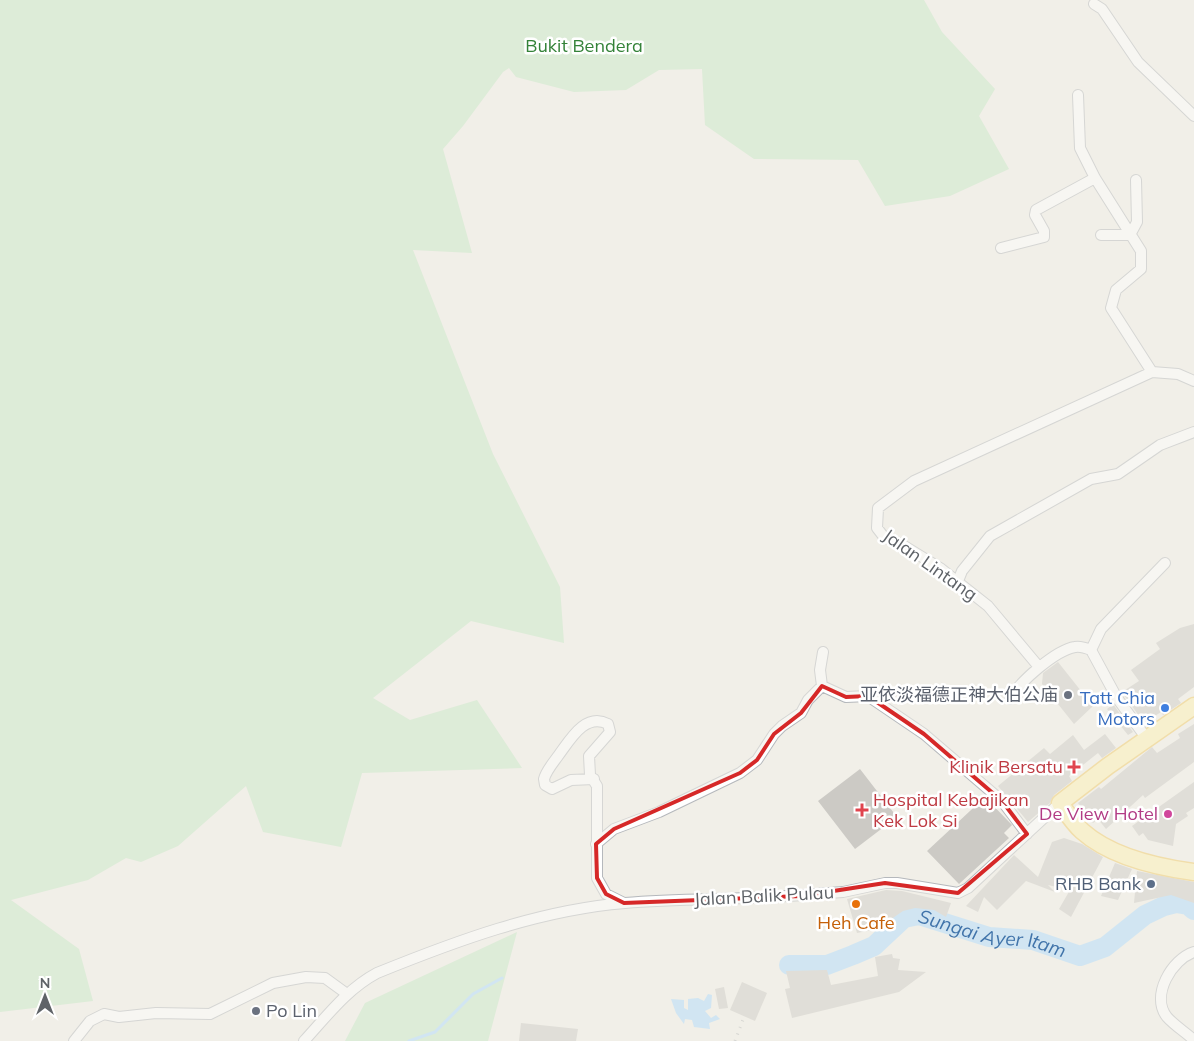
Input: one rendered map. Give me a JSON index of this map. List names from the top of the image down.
{
  "streets": {
    "main road": ["Jalan Balik Pulau"],
    "street": ["Jalan Lintang"]
  },
  "water": ["Sungai Ayer Itam"],
  "parks": ["Bukit Bendera"],
  "places": {
    "other": [
      "亚依淡福德正神大伯公庙",
      "Tatt Chia Motors",
      "De View Hotel",
      "RHB Bank",
      "Heh Cafe",
      "Po Lin"
    ],
    "health": ["Klinik Bersatu", "Hospital Kebajikan Kek Lok Si"]
  },
  "north": "top"
}
